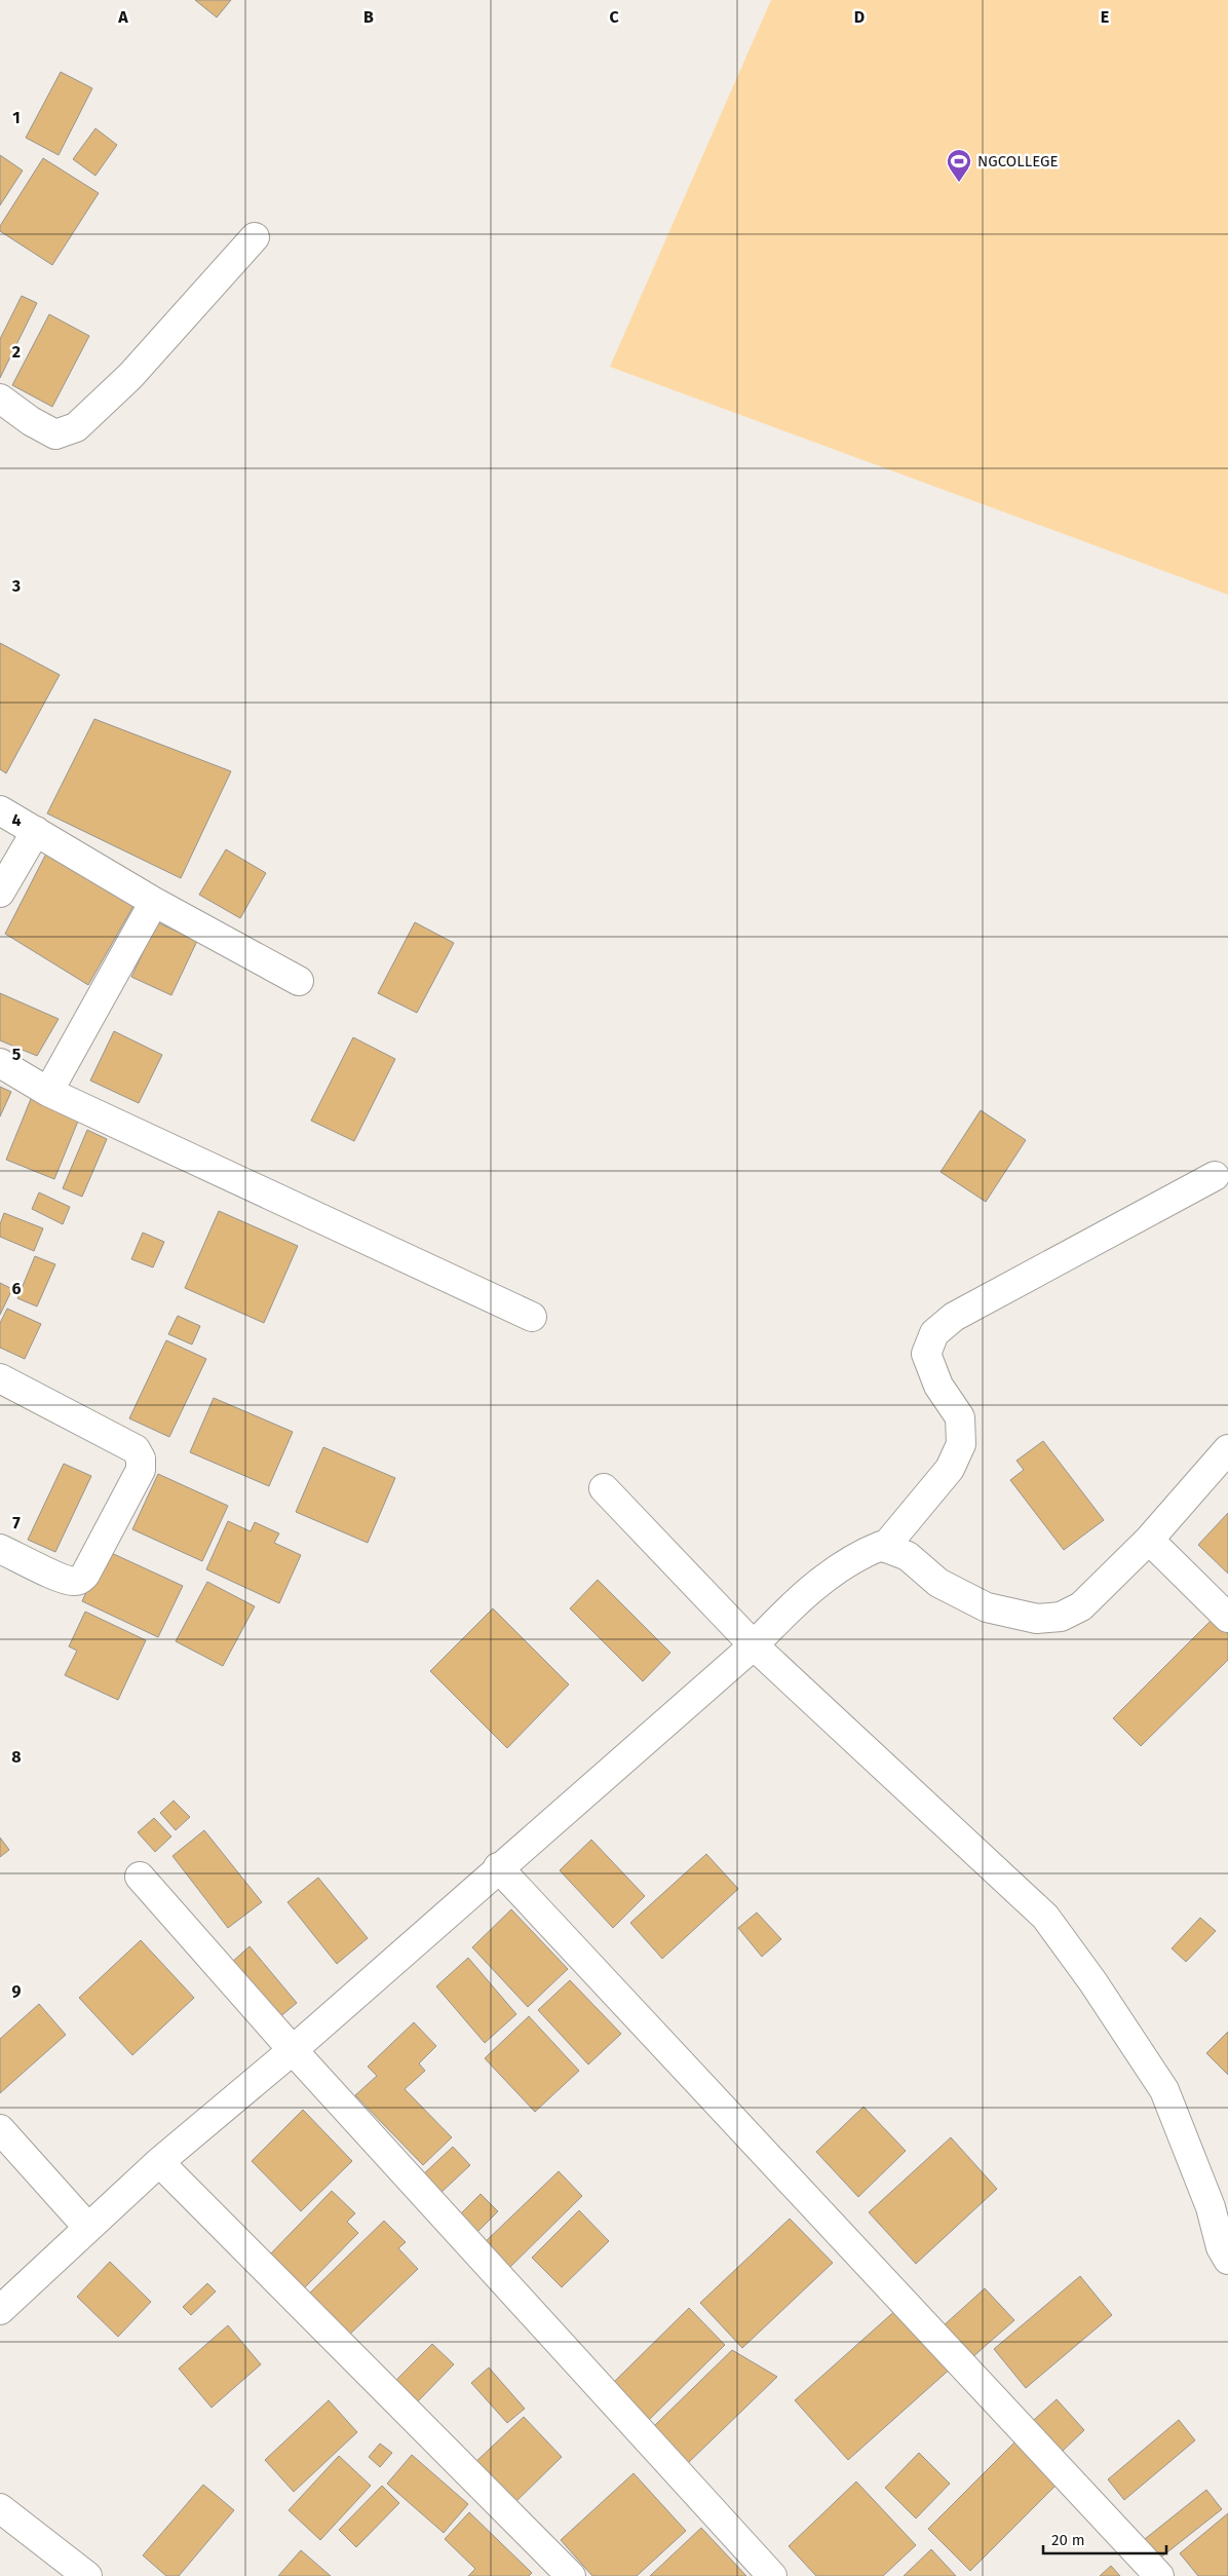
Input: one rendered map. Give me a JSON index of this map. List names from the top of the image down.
{
  "places": {
    "sports": ["NGCOLLEGE"]
  },
  "scale_bar": "20 m",
  "grid": {
    "columns": [
      "A",
      "B",
      "C",
      "D",
      "E"
    ],
    "rows": [
      "1",
      "2",
      "3",
      "4",
      "5",
      "6",
      "7",
      "8",
      "9"
    ]
  }
}
